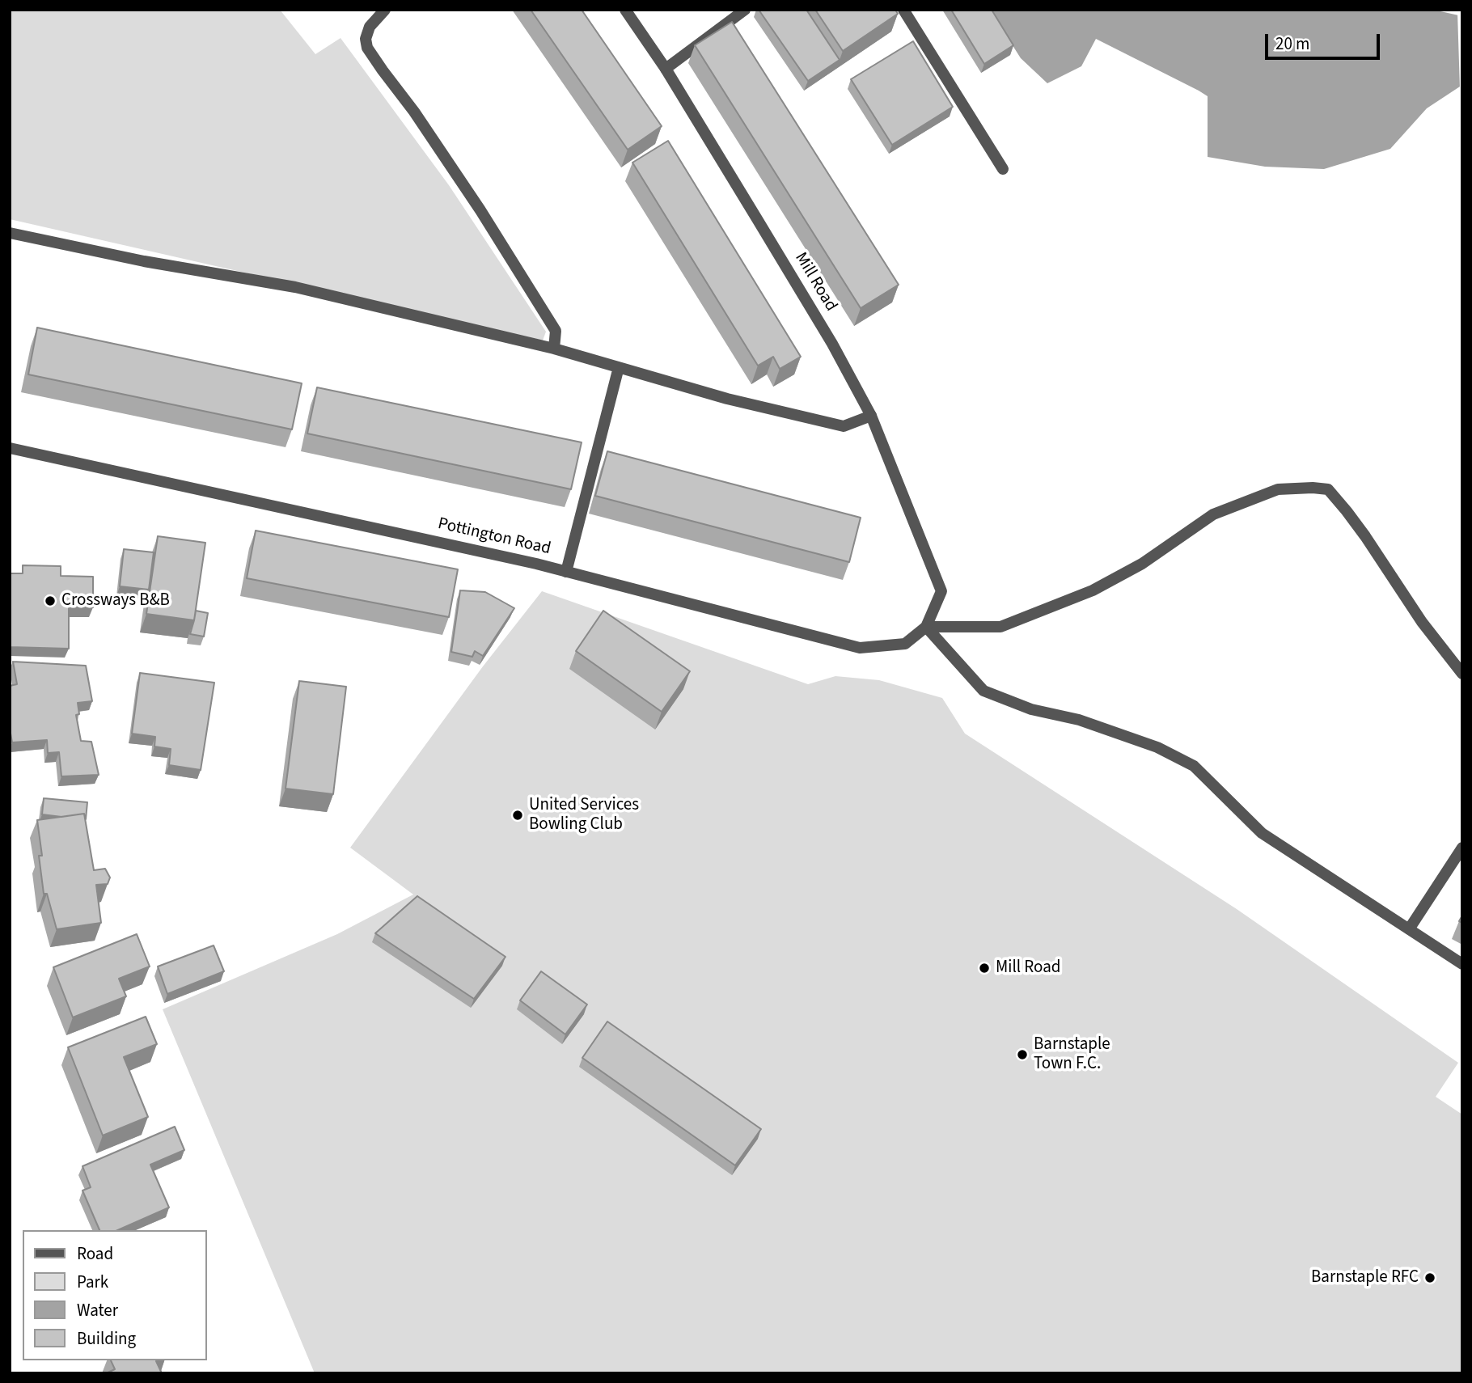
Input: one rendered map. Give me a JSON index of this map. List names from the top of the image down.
{
  "streets": {
    "street": ["Mill Road", "Pottington Road"]
  },
  "crossings": [
    ["Mill Road", "Pottington Road"]
  ],
  "places": [
    "Crossways B&B",
    "United Services Bowling Club",
    "Mill Road",
    "Barnstaple Town F.C.",
    "Barnstaple RFC"
  ],
  "legend": [
    "Road",
    "Park",
    "Water",
    "Building"
  ],
  "scale_bar": "20 m"
}
